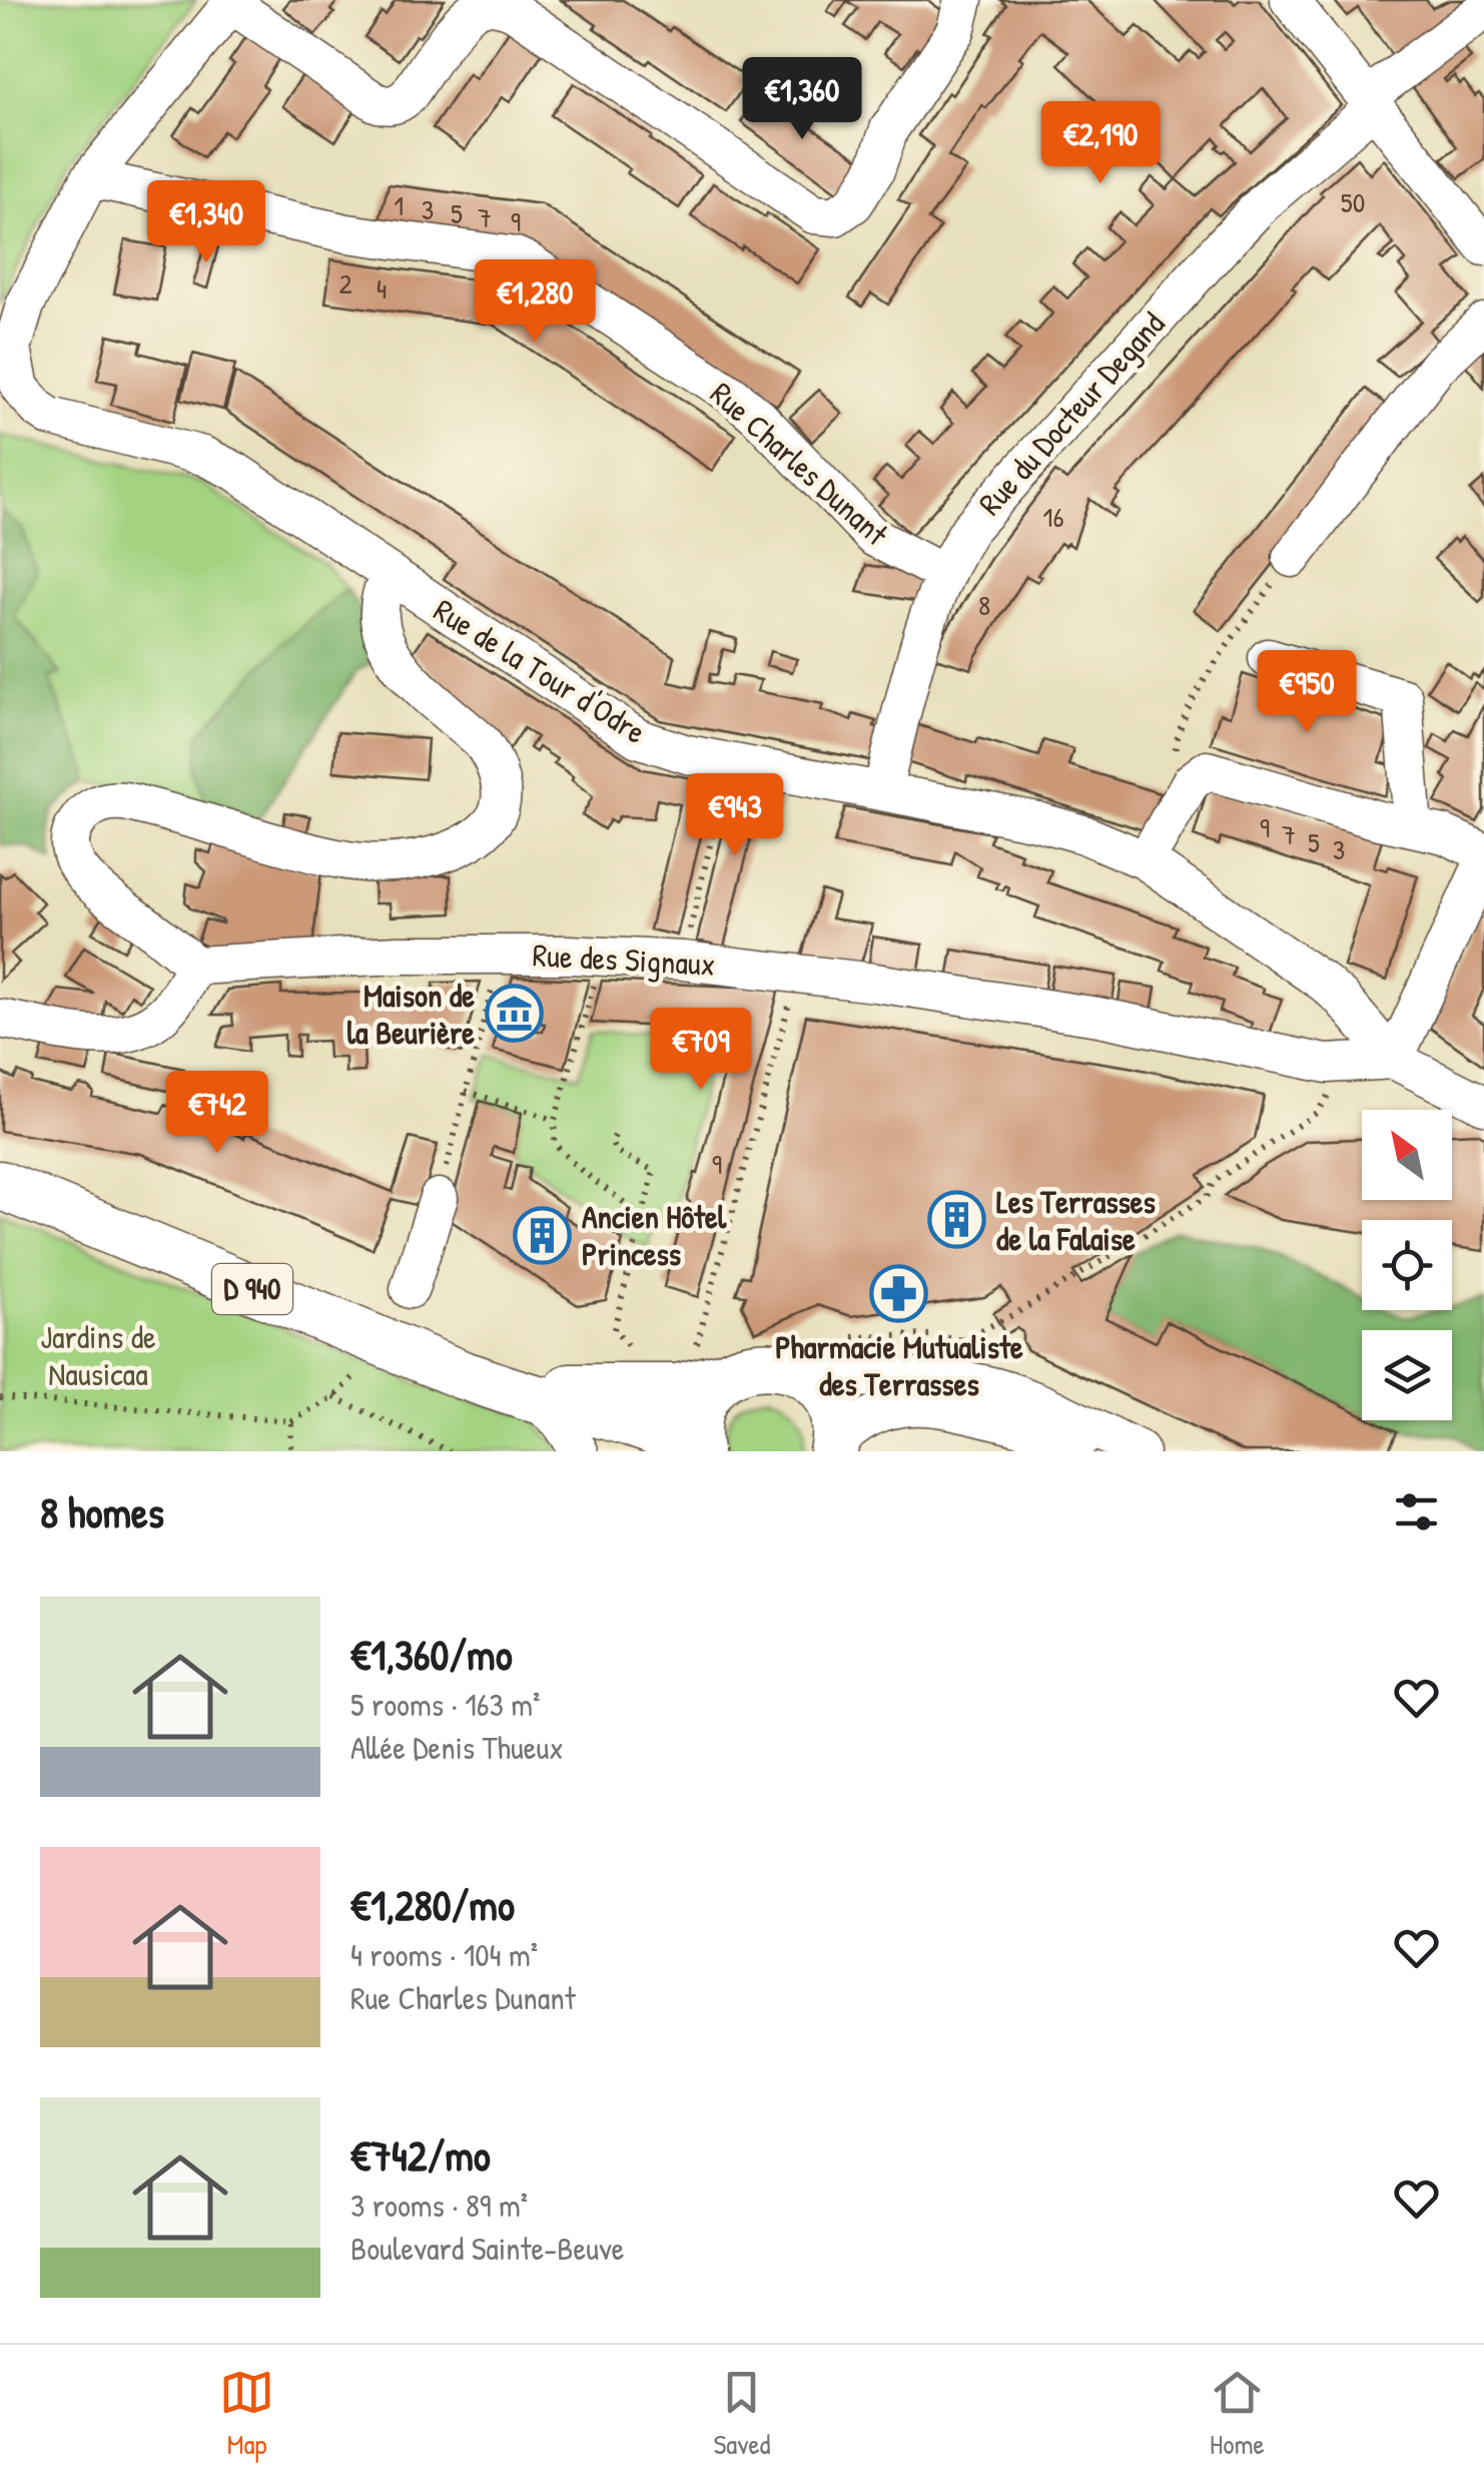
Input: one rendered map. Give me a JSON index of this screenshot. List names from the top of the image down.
{
  "streets": {
    "main road": ["D 940"],
    "street": [
      "Rue du Docteur Degand",
      "Rue Charles Dunant",
      "Rue de la Tour d'Odre",
      "Rue des Signaux"
    ]
  },
  "crossings": [
    ["Rue du Docteur Degand", "Rue Charles Dunant"],
    ["Rue du Docteur Degand", "Rue de la Tour d'Odre"],
    ["Rue de la Tour d'Odre", "Rue des Signaux"]
  ],
  "parks": ["Jardins de Nausicaa"],
  "places": {
    "museum": ["Maison de la Beurière"],
    "building": ["Les Terrasses de la Falaise", "Ancien Hôtel Princess"],
    "pharmacy": ["Pharmacie Mutualiste des Terrasses"]
  },
  "house_numbers": [
    "50",
    "1",
    "3",
    "5",
    "7",
    "9",
    "2",
    "4",
    "16",
    "8",
    "9",
    "7",
    "5",
    "3",
    "9"
  ],
  "north": "top left",
  "page": {
    "price": [
      "€1,360",
      "€2,190",
      "€1,340",
      "€1,280",
      "€950",
      "€943",
      "€709",
      "€742"
    ],
    "heading": "8 homes",
    "list": [
      {
        "name": "€1,360/mo",
        "note": "5 rooms · 163 m² · Allée Denis Thueux"
      },
      {
        "name": "€1,280/mo",
        "note": "4 rooms · 104 m² · Rue Charles Dunant"
      },
      {
        "name": "€742/mo",
        "note": "3 rooms · 89 m² · Boulevard Sainte-Beuve"
      }
    ],
    "tabs": ["Map", "Saved", "Home"]
  }
}
